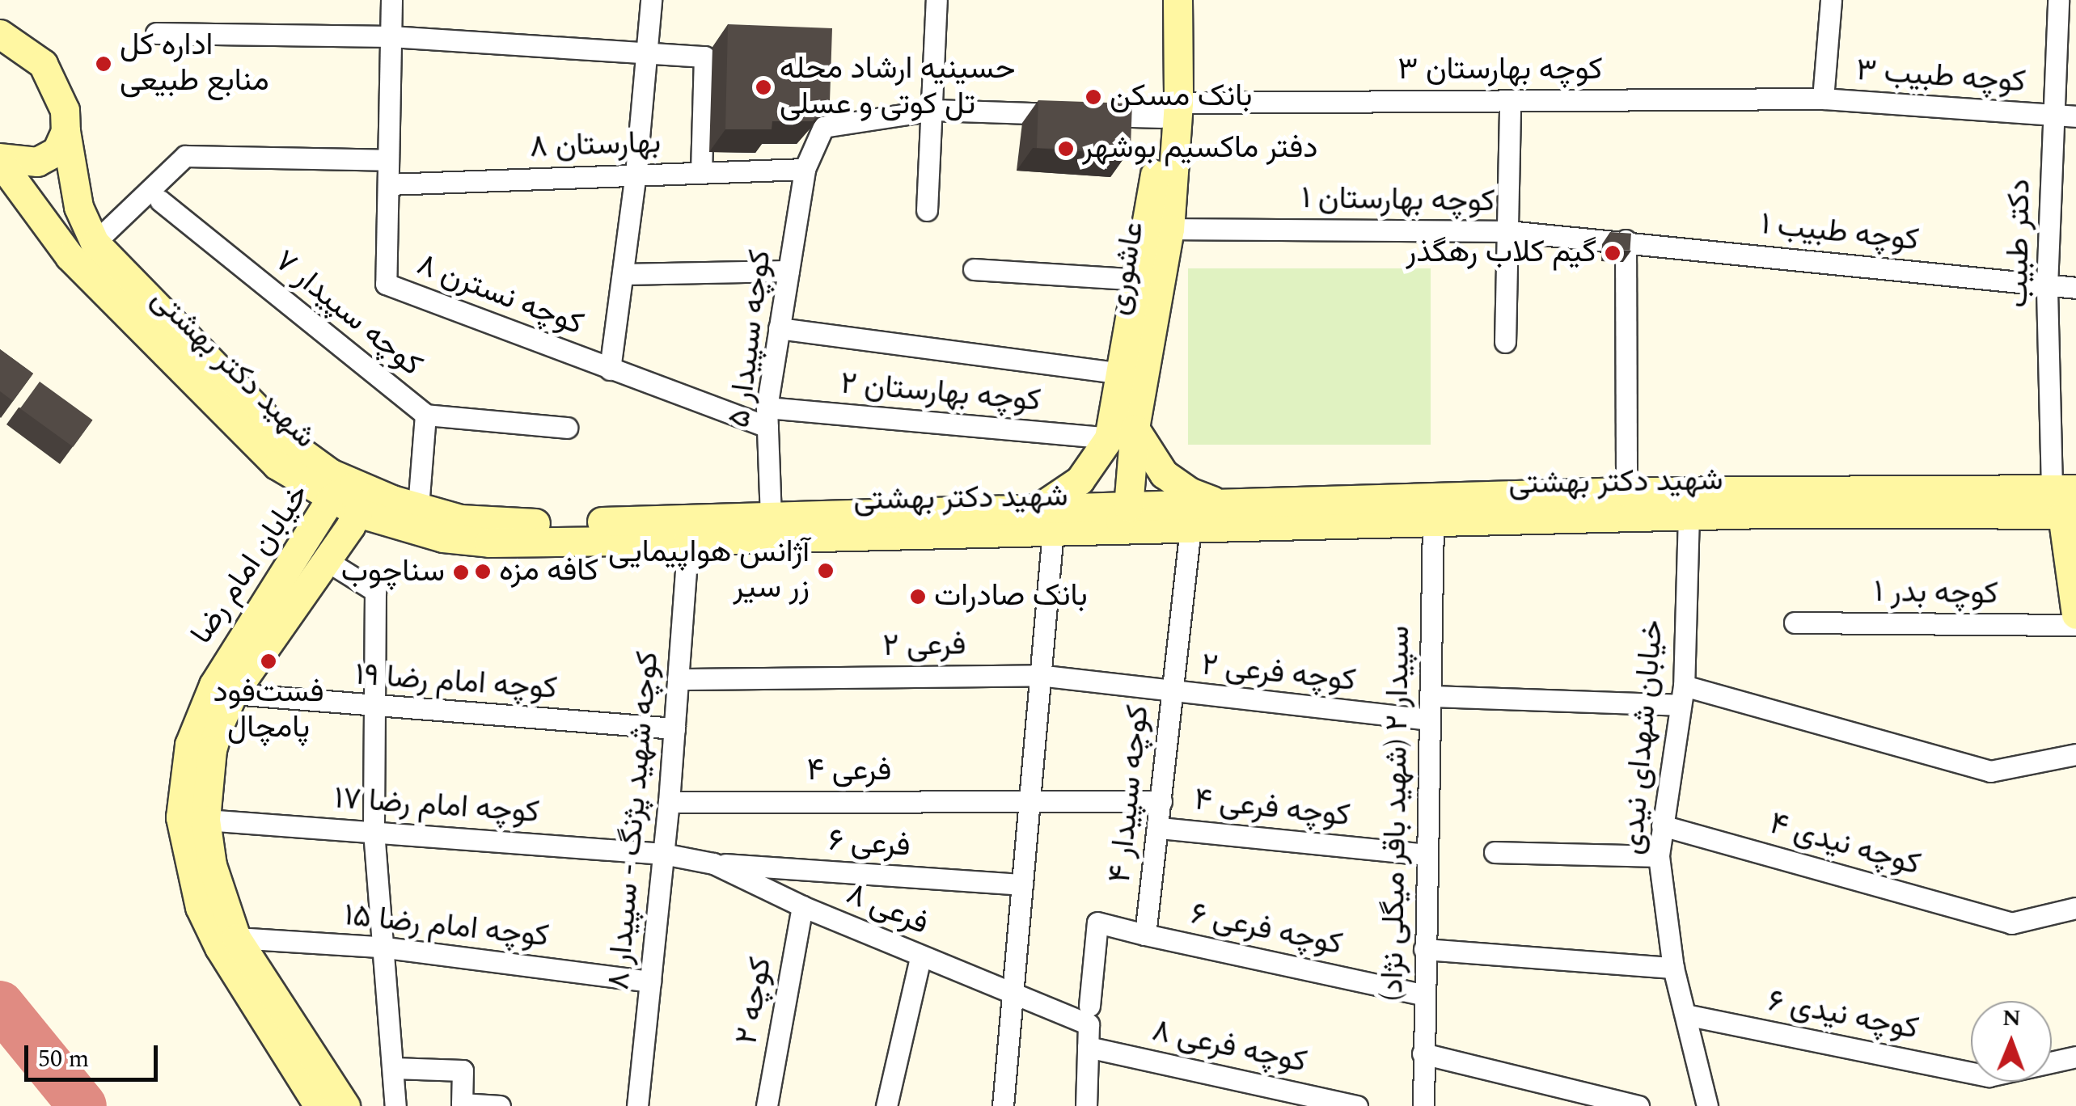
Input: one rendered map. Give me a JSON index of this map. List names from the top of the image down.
{
  "streets": {
    "main road": ["عاشوری", "شهید دکتر بهشتی", "خیابان امام رضا"],
    "street": [
      "کوچه بهارستان ۳",
      "کوچه طبیب ۳",
      "بهارستان ۸",
      "کوچه بهارستان ۱",
      "کوچه طبیب ۱",
      "دکتر طبیب",
      "کوچه نسترن ۸",
      "کوچه سپیدار ۷",
      "کوچه سپیدار ۵",
      "کوچه بهارستان ۲",
      "کوچه بدر ۱",
      "فرعی ۲",
      "کوچه فرعی ۲",
      "کوچه امام رضا ۱۹",
      "خیابان شهدای نیدی",
      "فرعی ۴",
      "کوچه سپیدار ۴",
      "کوچه امام رضا ۱۷",
      "کوچه فرعی ۴",
      "سپیدار ۲ (شهید باقر میگلی نژاد)",
      "کوچه شهید پژنگ - سپیدار ۸",
      "فرعی ۶",
      "کوچه نیدی ۴",
      "فرعی ۸",
      "کوچه امام رضا ۱۵",
      "کوچه فرعی ۶",
      "کوچه ۲",
      "کوچه نیدی ۶",
      "کوچه فرعی ۸"
    ]
  },
  "crossings": [
    ["کوچه بهارستان ۳", "کوچه طبیب ۳"],
    ["کوچه بهارستان ۳", "عاشوری"],
    ["کوچه بهارستان ۳", "کوچه سپیدار ۵"],
    ["کوچه طبیب ۳", "دکتر طبیب"],
    ["بهارستان ۸", "کوچه نسترن ۸"],
    ["بهارستان ۸", "کوچه سپیدار ۵"],
    ["کوچه بهارستان ۱", "کوچه طبیب ۱"],
    ["کوچه بهارستان ۱", "عاشوری"],
    ["کوچه طبیب ۱", "دکتر طبیب"],
    ["دکتر طبیب", "شهید دکتر بهشتی"],
    ["عاشوری", "شهید دکتر بهشتی"],
    ["عاشوری", "کوچه بهارستان ۲"],
    ["کوچه نسترن ۸", "کوچه سپیدار ۵"],
    ["کوچه نسترن ۸", "کوچه بهارستان ۲"],
    ["کوچه سپیدار ۷", "شهید دکتر بهشتی"],
    ["کوچه سپیدار ۵", "شهید دکتر بهشتی"],
    ["کوچه سپیدار ۵", "کوچه بهارستان ۲"],
    ["شهید دکتر بهشتی", "خیابان امام رضا"],
    ["شهید دکتر بهشتی", "خیابان شهدای نیدی"],
    ["شهید دکتر بهشتی", "کوچه سپیدار ۴"],
    ["شهید دکتر بهشتی", "سپیدار ۲ (شهید باقر میگلی نژاد)"],
    ["شهید دکتر بهشتی", "کوچه شهید پژنگ - سپیدار ۸"],
    ["خیابان امام رضا", "کوچه امام رضا ۱۹"],
    ["خیابان امام رضا", "کوچه امام رضا ۱۷"],
    ["خیابان امام رضا", "کوچه امام رضا ۱۵"],
    ["فرعی ۲", "کوچه فرعی ۲"],
    ["فرعی ۲", "کوچه سپیدار ۴"],
    ["فرعی ۲", "کوچه شهید پژنگ - سپیدار ۸"],
    ["کوچه فرعی ۲", "کوچه سپیدار ۴"],
    ["کوچه فرعی ۲", "سپیدار ۲ (شهید باقر میگلی نژاد)"],
    ["کوچه امام رضا ۱۹", "کوچه شهید پژنگ - سپیدار ۸"],
    ["خیابان شهدای نیدی", "کوچه نیدی ۴"],
    ["خیابان شهدای نیدی", "کوچه نیدی ۶"],
    ["فرعی ۴", "کوچه فرعی ۴"],
    ["فرعی ۴", "کوچه شهید پژنگ - سپیدار ۸"],
    ["کوچه سپیدار ۴", "کوچه فرعی ۴"],
    ["کوچه سپیدار ۴", "فرعی ۸"],
    ["کوچه سپیدار ۴", "کوچه فرعی ۶"],
    ["کوچه سپیدار ۴", "کوچه فرعی ۸"],
    ["کوچه امام رضا ۱۷", "کوچه شهید پژنگ - سپیدار ۸"],
    ["کوچه امام رضا ۱۷", "فرعی ۸"],
    ["کوچه فرعی ۴", "سپیدار ۲ (شهید باقر میگلی نژاد)"],
    ["سپیدار ۲ (شهید باقر میگلی نژاد)", "کوچه فرعی ۶"],
    ["کوچه شهید پژنگ - سپیدار ۸", "فرعی ۸"],
    ["کوچه شهید پژنگ - سپیدار ۸", "کوچه امام رضا ۱۵"],
    ["فرعی ۶", "فرعی ۸"],
    ["فرعی ۸", "کوچه ۲"]
  ],
  "places": [
    "اداره کل منابع طبیعی",
    "حسینیه ارشاد محله تل کوتی و عسلی",
    "بانک مسکن",
    "دفتر ماکسیم بوشهر",
    "گیم کلاب رهگذر",
    "آژانس هواپیمایی زر سیر",
    "کافه مزه",
    "سناچوب",
    "بانک صادرات",
    "فست‌فود پامچال"
  ],
  "scale_bar": "50 m",
  "north": "top"
}
